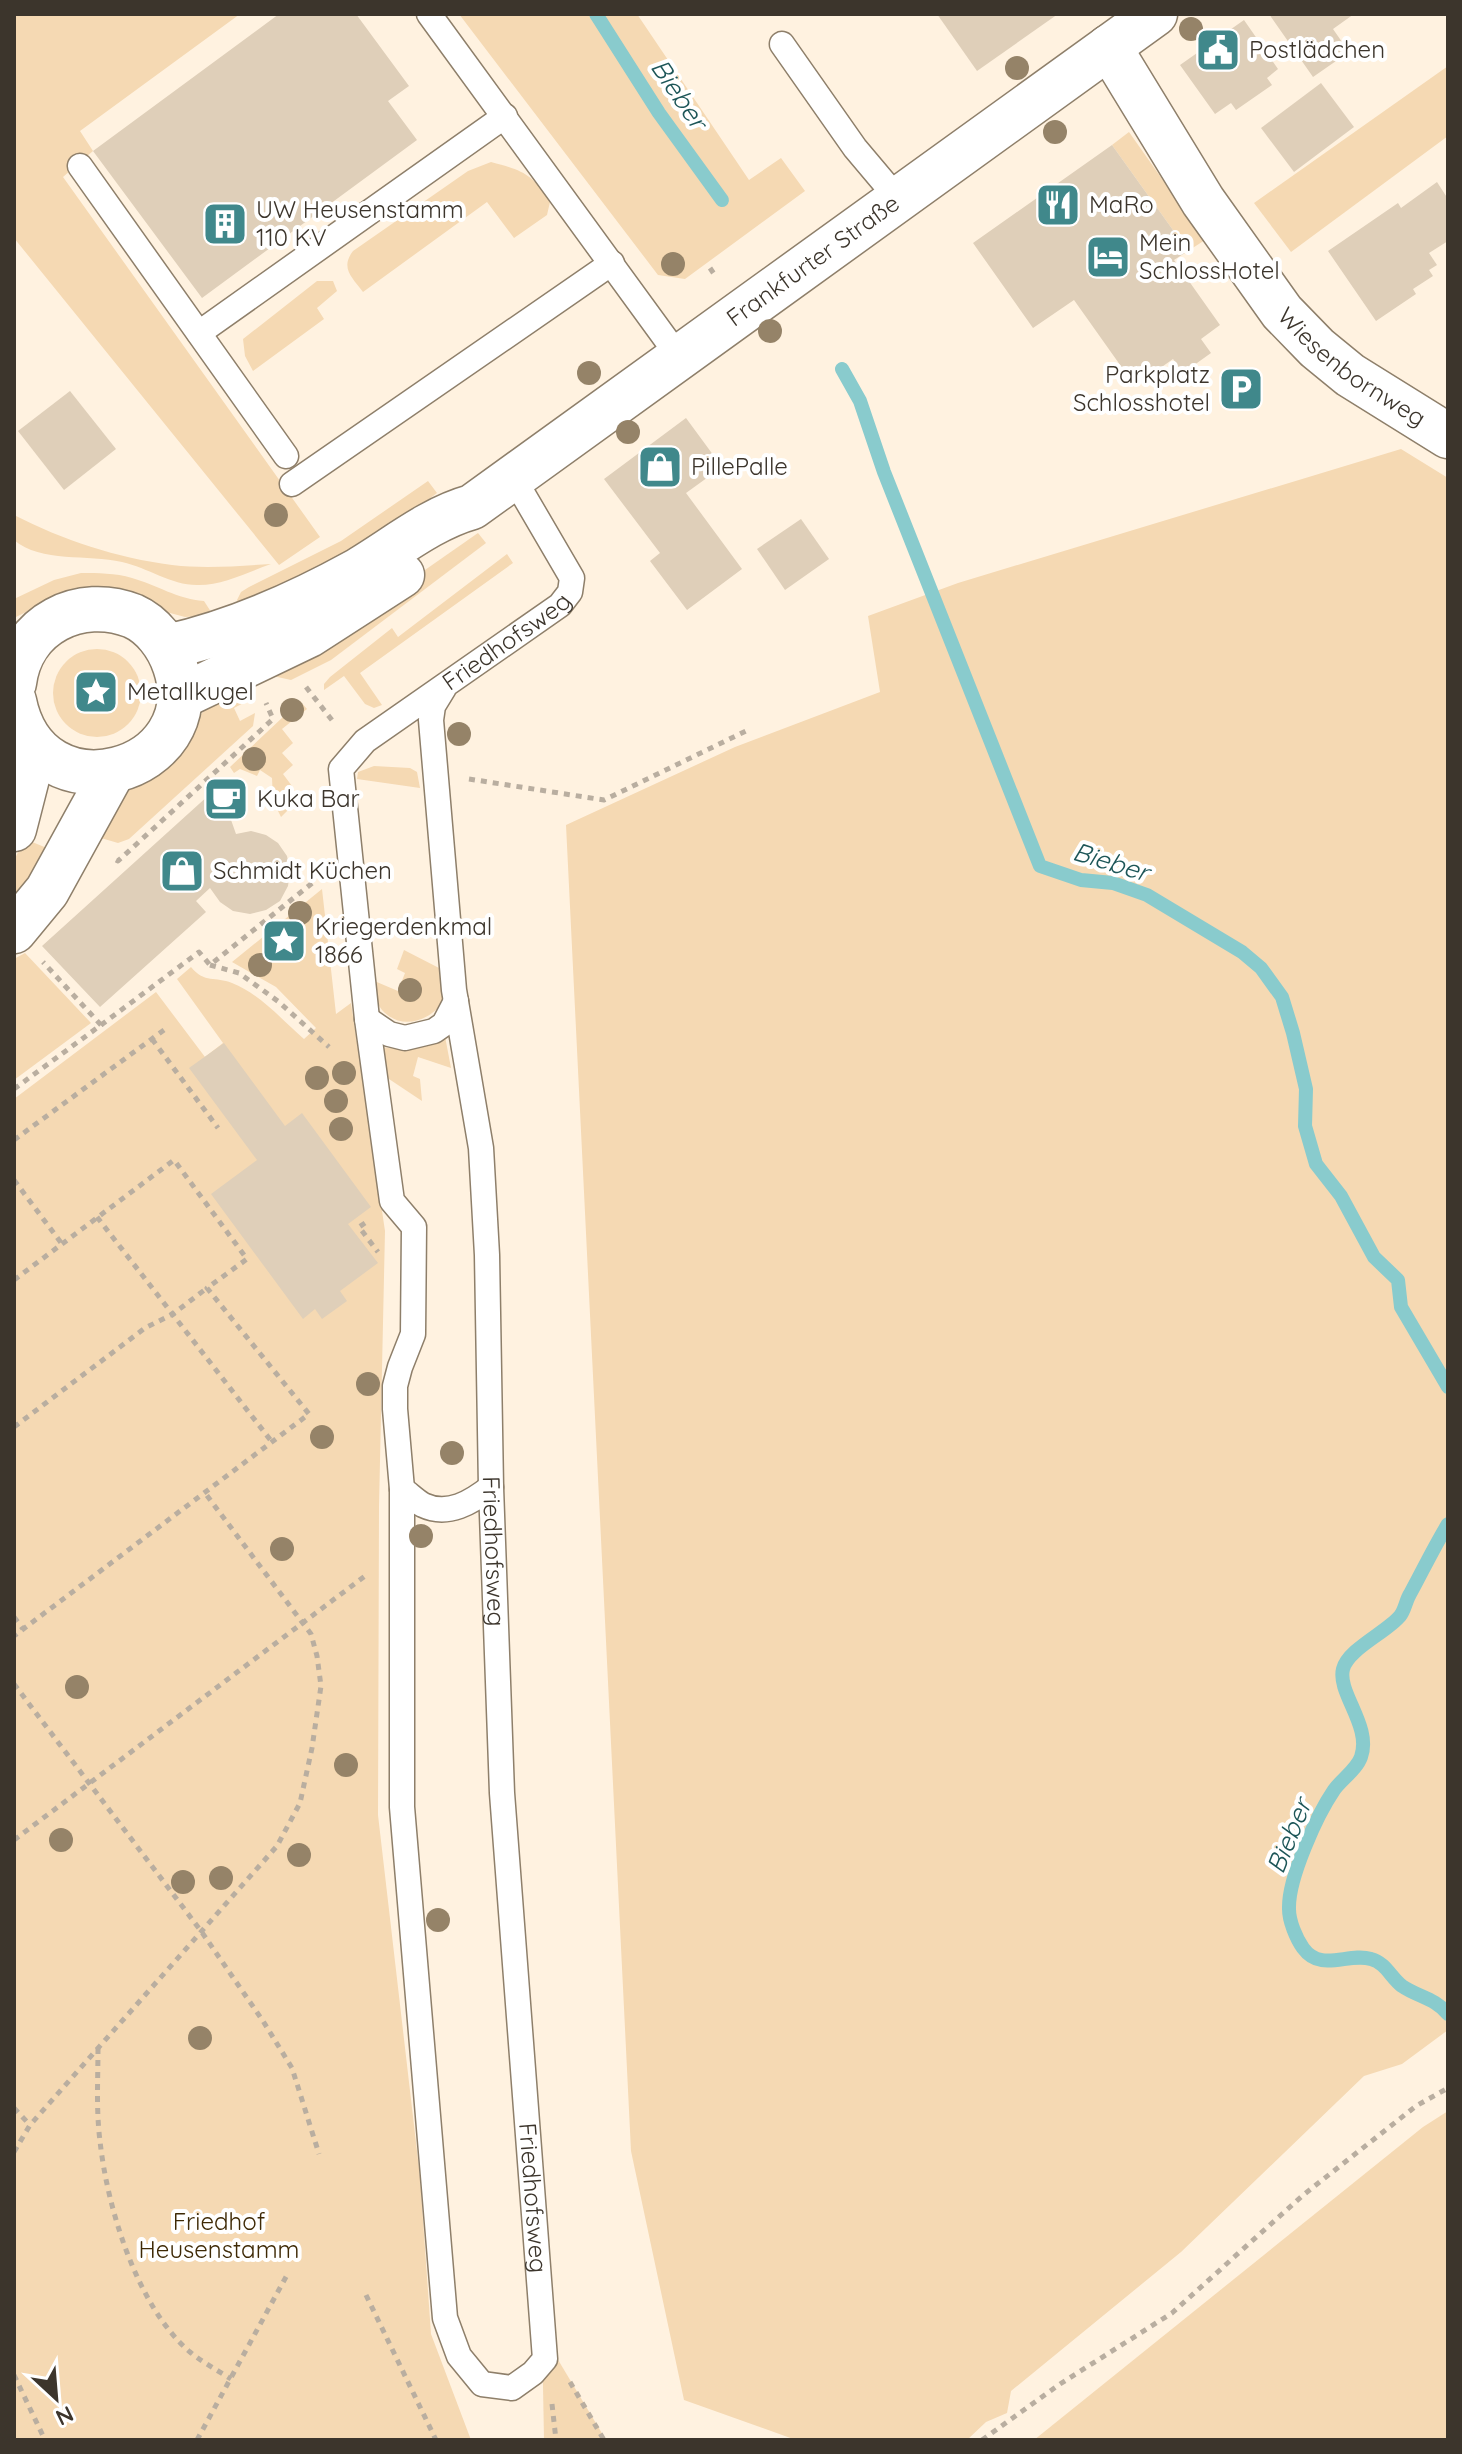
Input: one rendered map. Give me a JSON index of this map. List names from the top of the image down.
{
  "streets": {
    "street": ["Frankfurter Straße", "Wiesenbornweg"],
    "lane": ["Friedhofsweg"]
  },
  "crossings": [
    ["Frankfurter Straße", "Wiesenbornweg"],
    ["Frankfurter Straße", "Friedhofsweg"]
  ],
  "water": ["Bieber"],
  "parks": ["Friedhof Heusenstamm"],
  "places": {
    "public building": ["Postlädchen"],
    "restaurant": ["MaRo"],
    "building": ["UW Heusenstamm 110 KV"],
    "hotel": ["Mein SchlossHotel"],
    "parking": ["Parkplatz Schlosshotel"],
    "shop": ["PillePalle", "Schmidt Küchen"],
    "place": ["Metallkugel", "Kriegerdenkmal 1866"],
    "cafe": ["Kuka Bar"]
  },
  "north": "bottom right"
}
